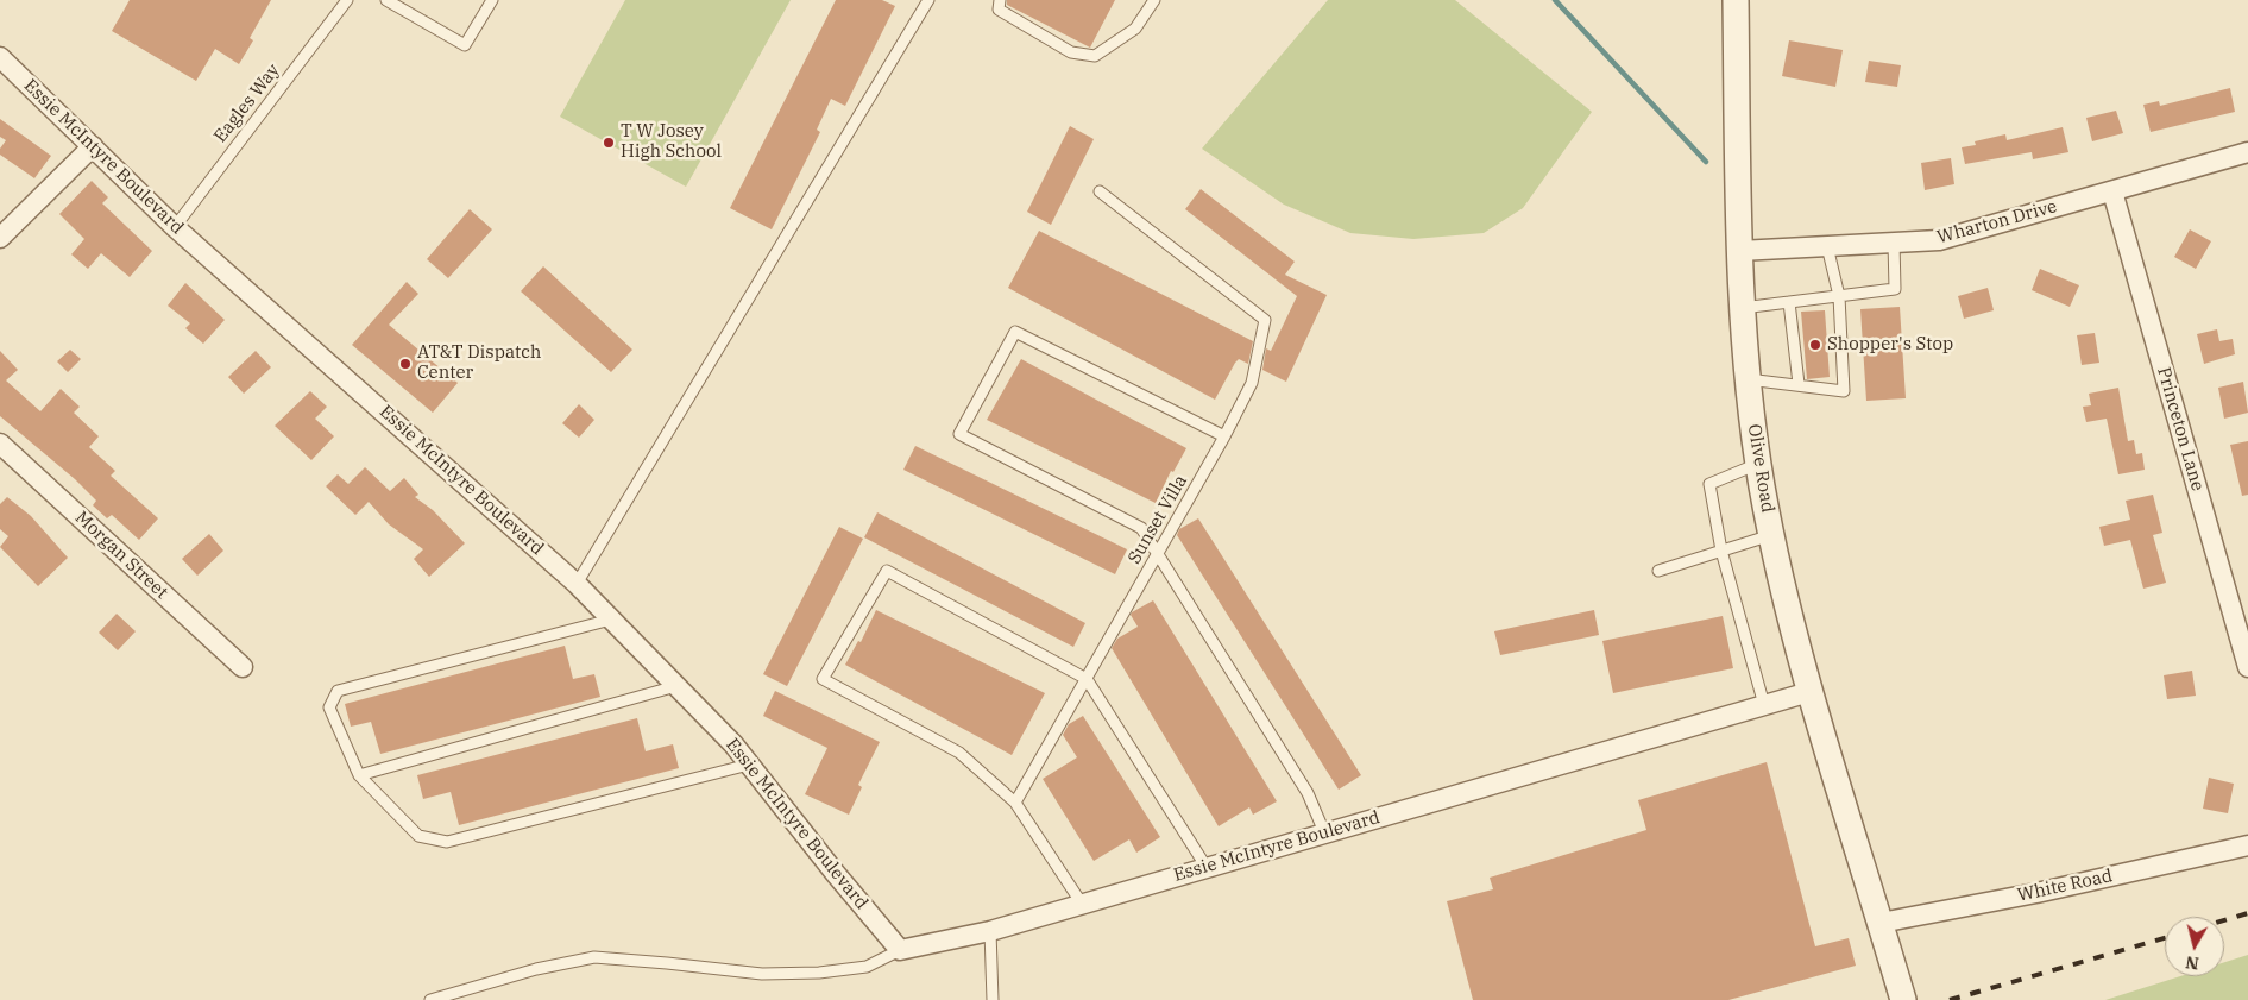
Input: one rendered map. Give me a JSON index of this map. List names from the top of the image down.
{
  "streets": {
    "street": [
      "Essie McIntyre Boulevard",
      "Wharton Drive",
      "Princeton Lane",
      "Olive Road",
      "Morgan Street",
      "White Road"
    ],
    "lane": ["Eagles Way", "Sunset Villa"]
  },
  "crossings": [
    ["Eagles Way", "Essie McIntyre Boulevard"],
    ["Essie McIntyre Boulevard", "Olive Road"],
    ["Wharton Drive", "Princeton Lane"],
    ["Wharton Drive", "Olive Road"],
    ["Olive Road", "White Road"]
  ],
  "places": ["T W Josey High School", "Shopper's Stop", "AT&T Dispatch Center"],
  "north": "bottom"
}
